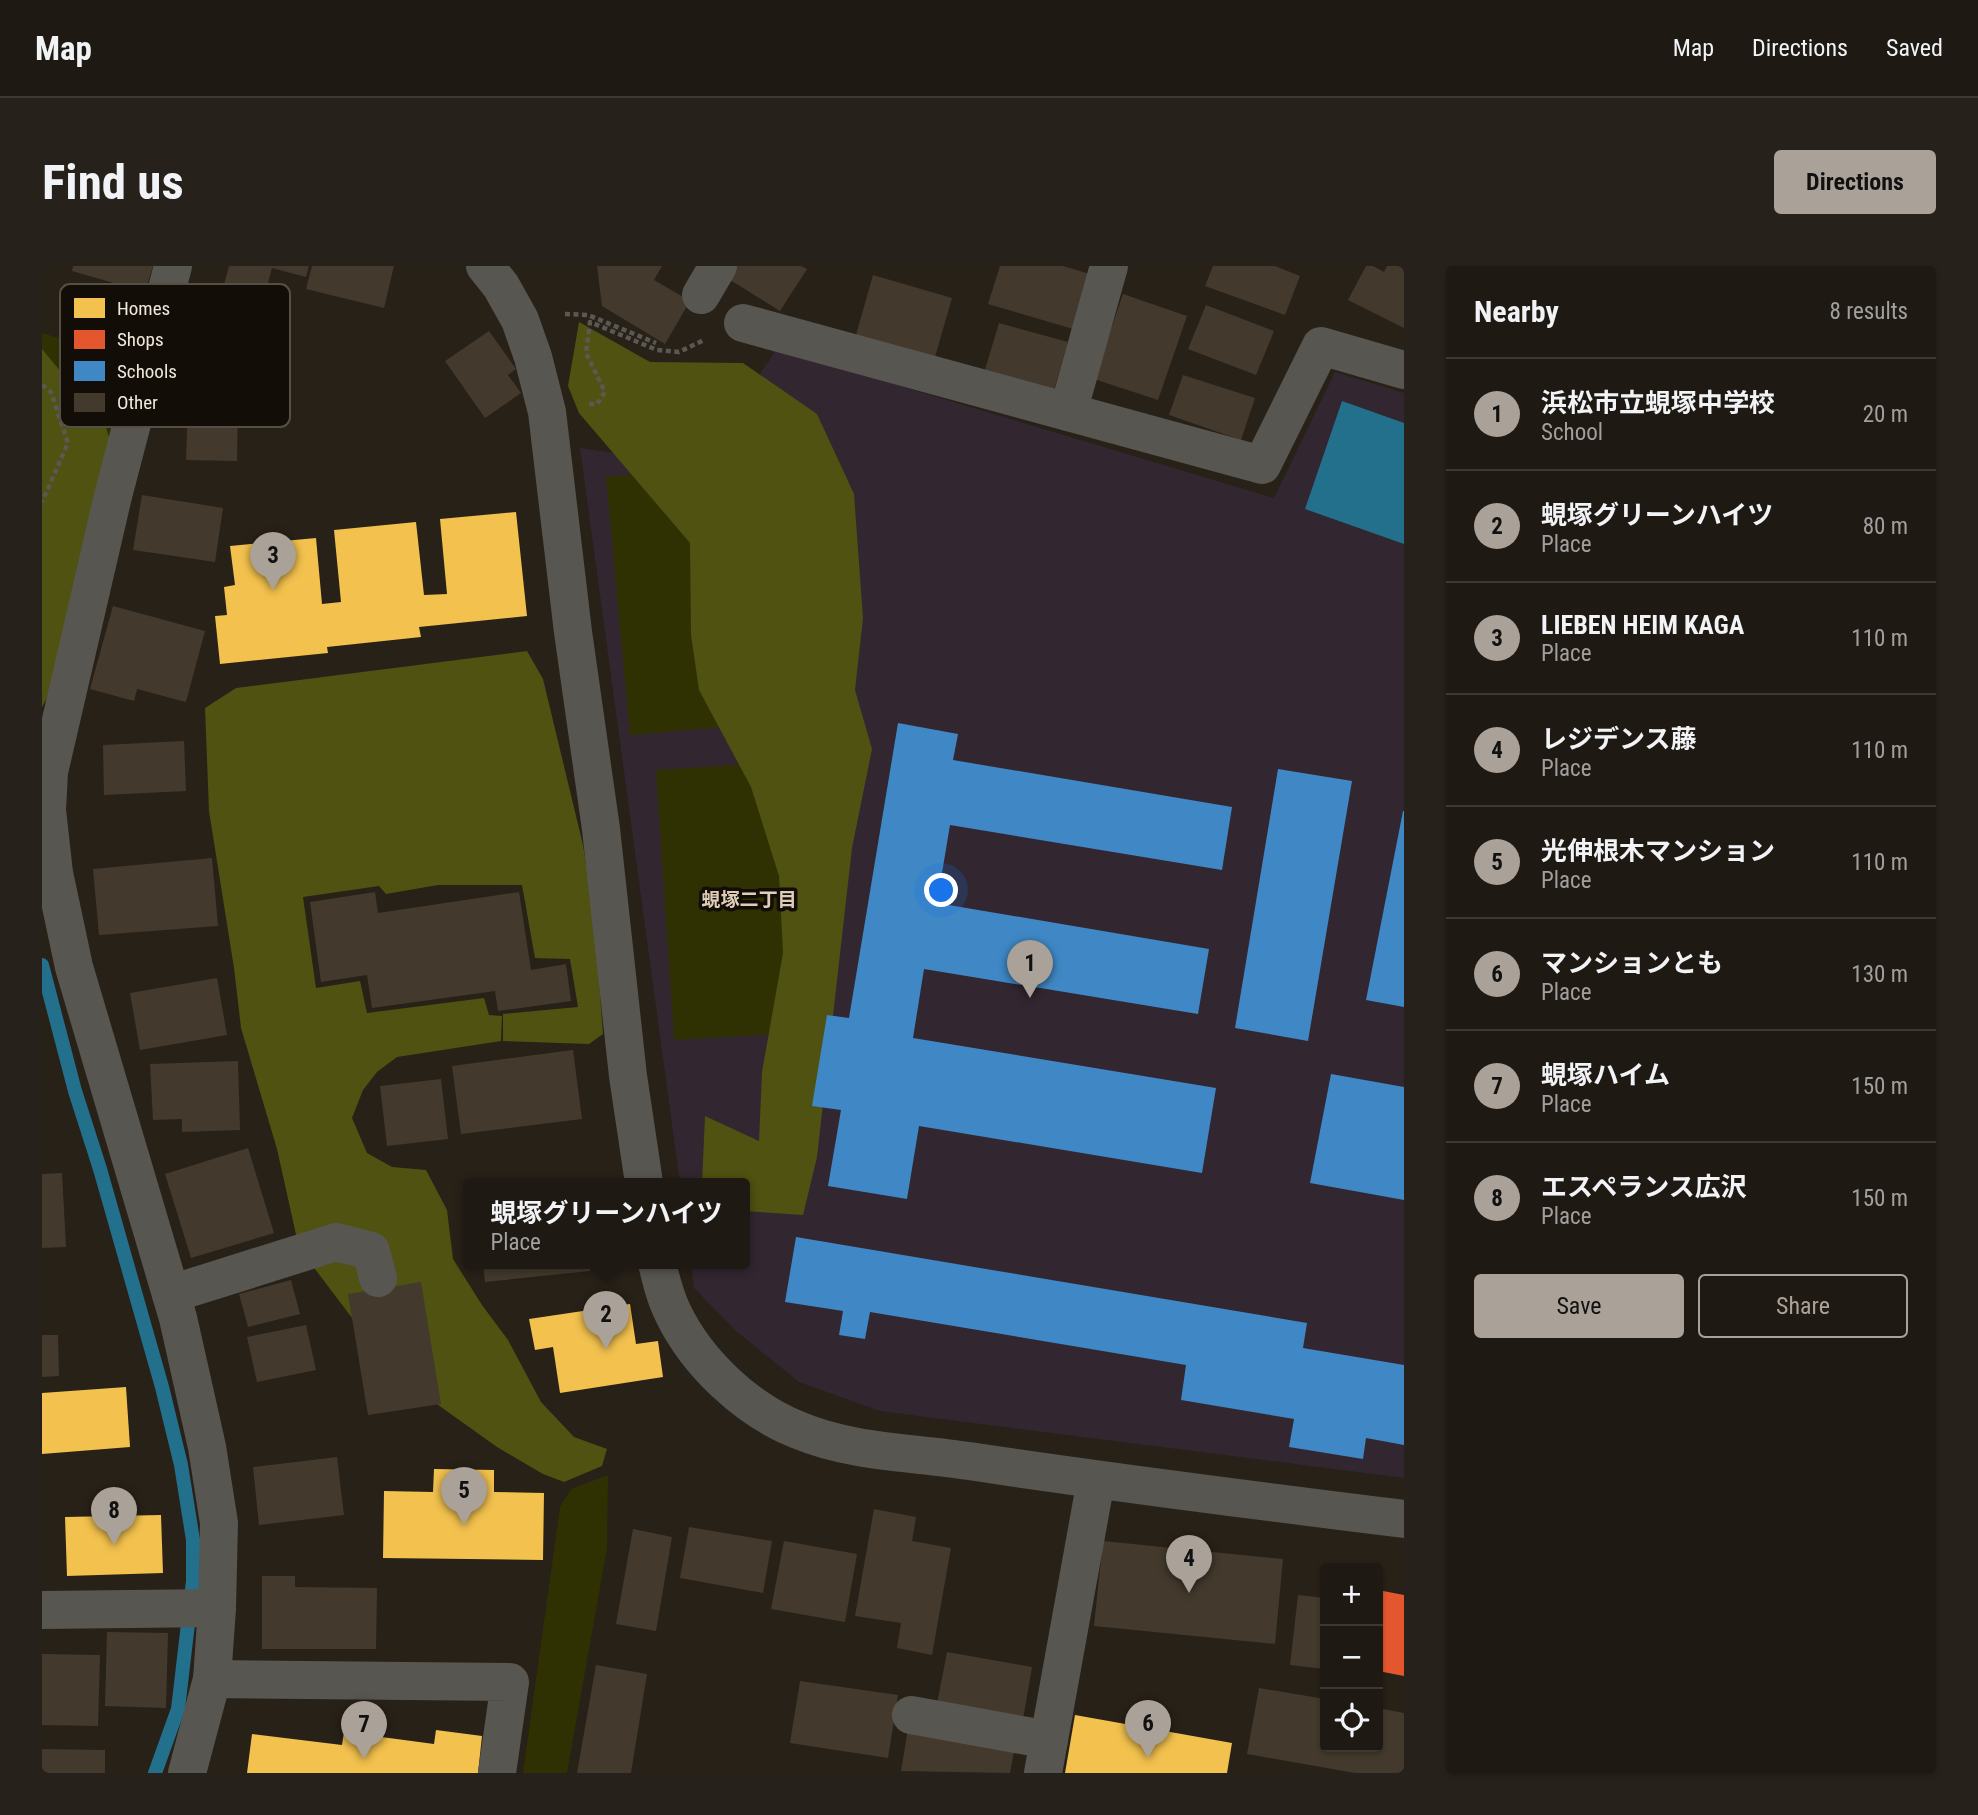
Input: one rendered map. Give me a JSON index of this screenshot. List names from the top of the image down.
{
  "districts": ["蜆塚二丁目"],
  "legend": [
    "Homes",
    "Shops",
    "Schools",
    "Other"
  ],
  "page": {
    "header": "Map",
    "nav": ["Map", "Directions", "Saved"],
    "buttons": [
      "Directions",
      ["Save", "Share"]
    ],
    "title": "Find us",
    "heading": ["Nearby", "8 results"],
    "list": [
      {
        "mark": "1",
        "name": "浜松市立蜆塚中学校",
        "note": "School",
        "value": "20 m"
      },
      {
        "mark": "2",
        "name": "蜆塚グリーンハイツ",
        "note": "Place",
        "value": "80 m"
      },
      {
        "mark": "3",
        "name": "LIEBEN HEIM KAGA",
        "note": "Place",
        "value": "110 m"
      },
      {
        "mark": "4",
        "name": "レジデンス藤",
        "note": "Place",
        "value": "110 m"
      },
      {
        "mark": "5",
        "name": "光伸根木マンション",
        "note": "Place",
        "value": "110 m"
      },
      {
        "mark": "6",
        "name": "マンションとも",
        "note": "Place",
        "value": "130 m"
      },
      {
        "mark": "7",
        "name": "蜆塚ハイム",
        "note": "Place",
        "value": "150 m"
      },
      {
        "mark": "8",
        "name": "エスペランス広沢",
        "note": "Place",
        "value": "150 m"
      }
    ],
    "pins": [
      "3",
      "1",
      "2",
      "5",
      "8",
      "4",
      "6",
      "7"
    ],
    "popup": ["蜆塚グリーンハイツ", "Place"],
    "map_buttons": ["+", "−"]
  }
}
